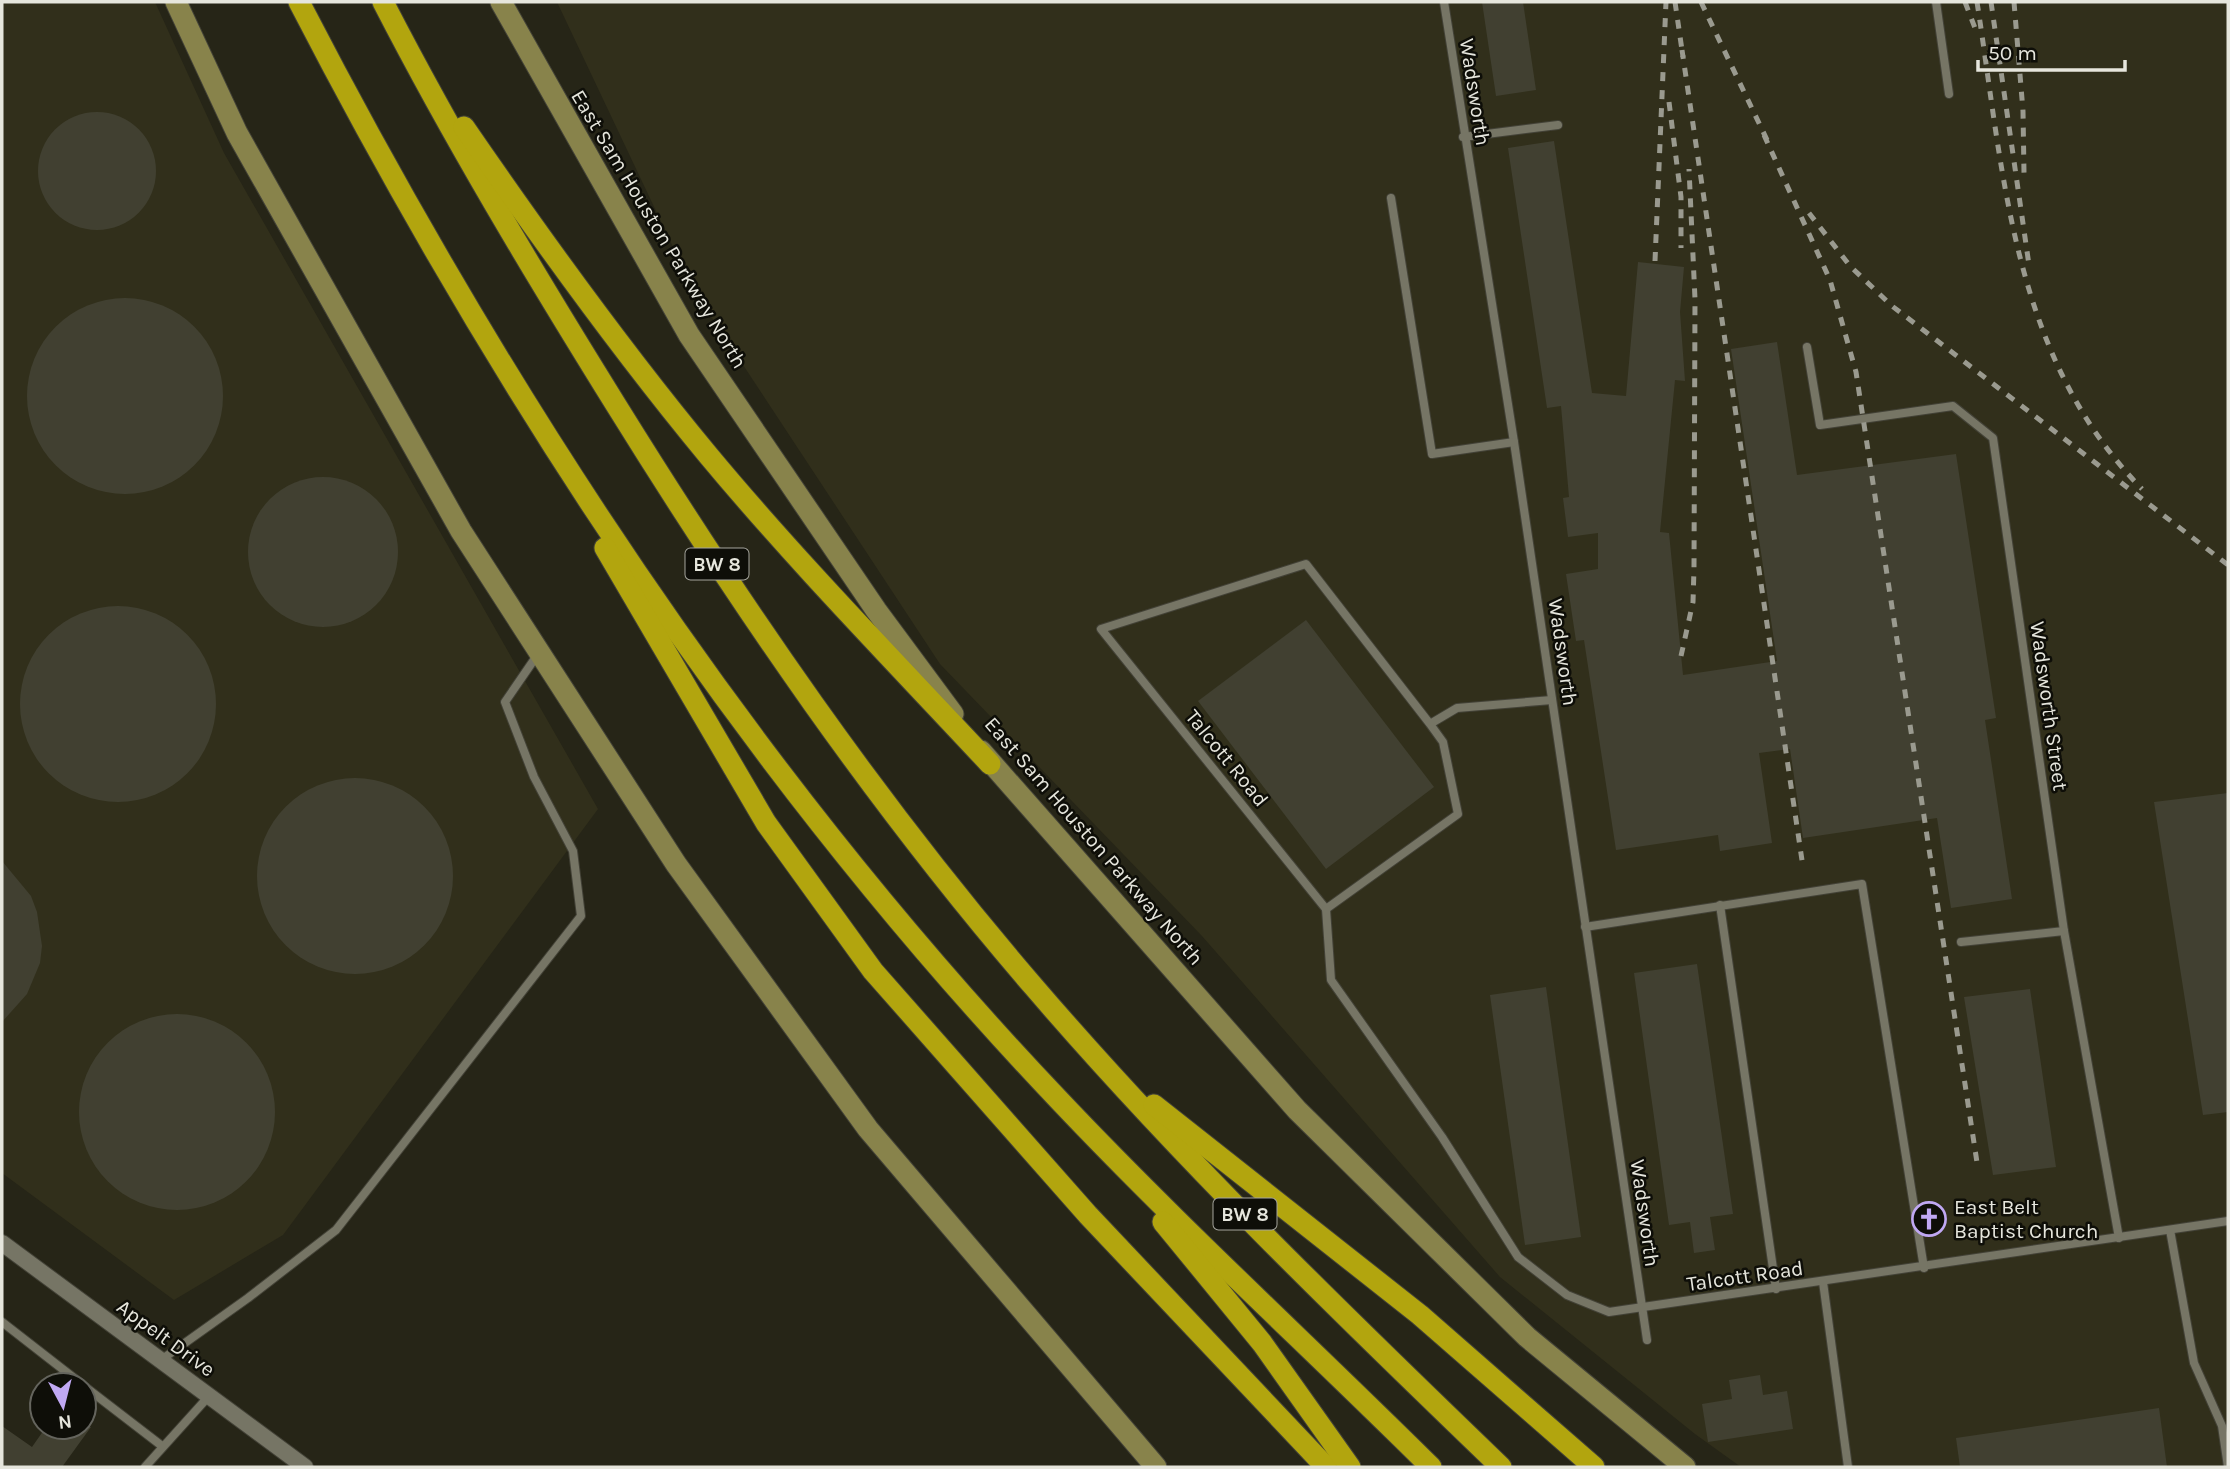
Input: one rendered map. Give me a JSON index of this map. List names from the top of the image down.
{
  "streets": {
    "highway": ["BW 8"],
    "main road": ["East Sam Houston Parkway North"],
    "street": ["Appelt Drive"],
    "lane": ["Wadsworth", "Wadsworth Street", "Talcott Road"]
  },
  "crossings": [
    ["Wadsworth", "Talcott Road"],
    ["Wadsworth Street", "Talcott Road"]
  ],
  "places": {
    "church": ["East Belt Baptist Church"]
  },
  "scale_bar": "50 m",
  "north": "bottom"
}
